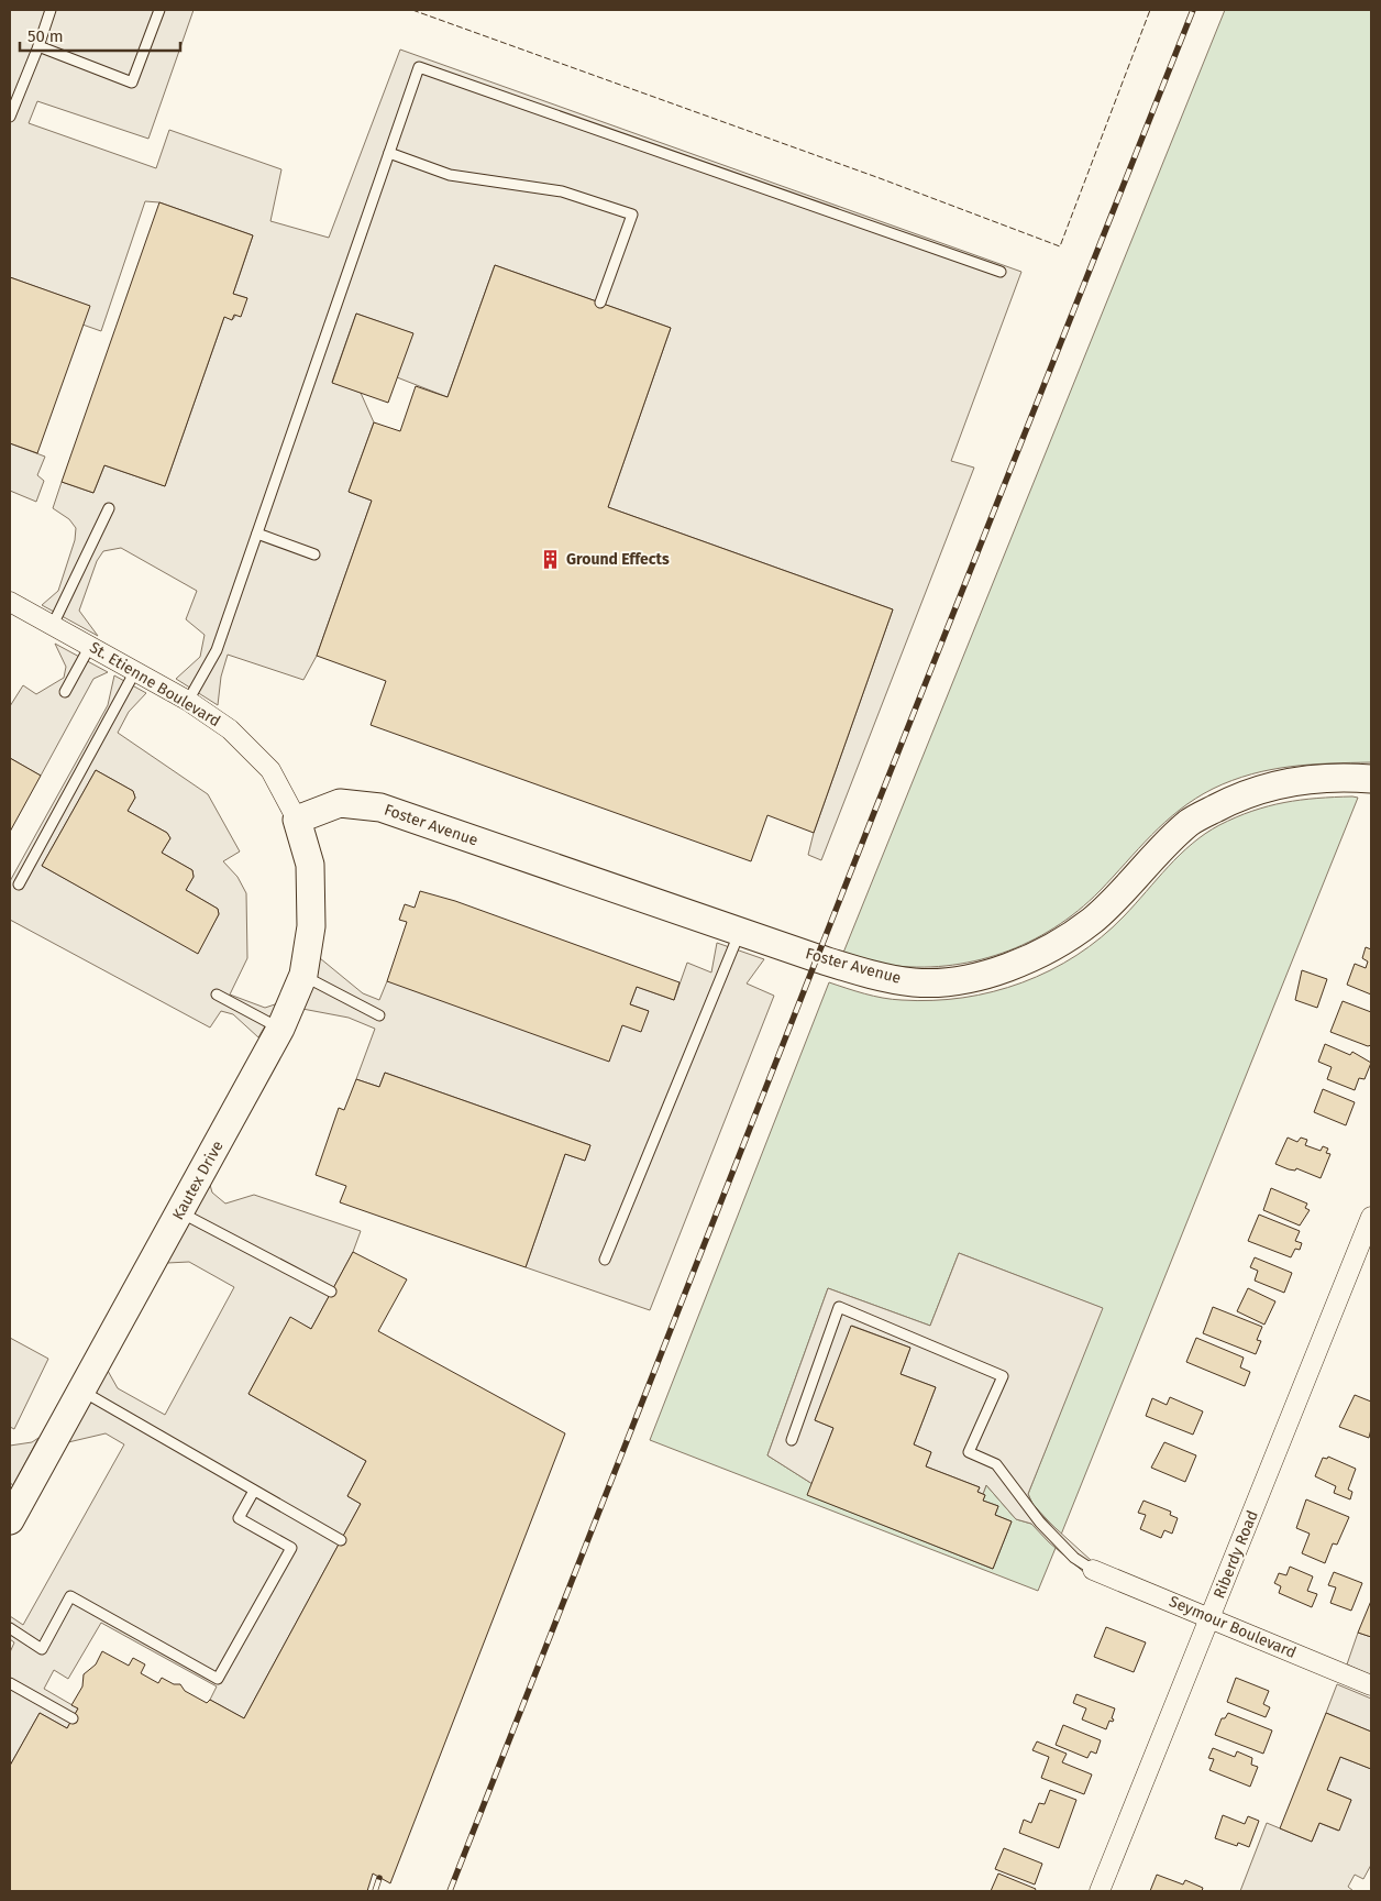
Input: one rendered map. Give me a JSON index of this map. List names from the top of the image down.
{
  "streets": {
    "street": [
      "St. Etienne Boulevard",
      "Foster Avenue",
      "Kautex Drive",
      "Riberdy Road",
      "Seymour Boulevard"
    ]
  },
  "crossings": [
    ["St. Etienne Boulevard", "Foster Avenue"],
    ["St. Etienne Boulevard", "Kautex Drive"],
    ["Foster Avenue", "Kautex Drive"],
    ["Riberdy Road", "Seymour Boulevard"]
  ],
  "places": {
    "building": ["Ground Effects"]
  },
  "scale_bar": "50 m"
}
